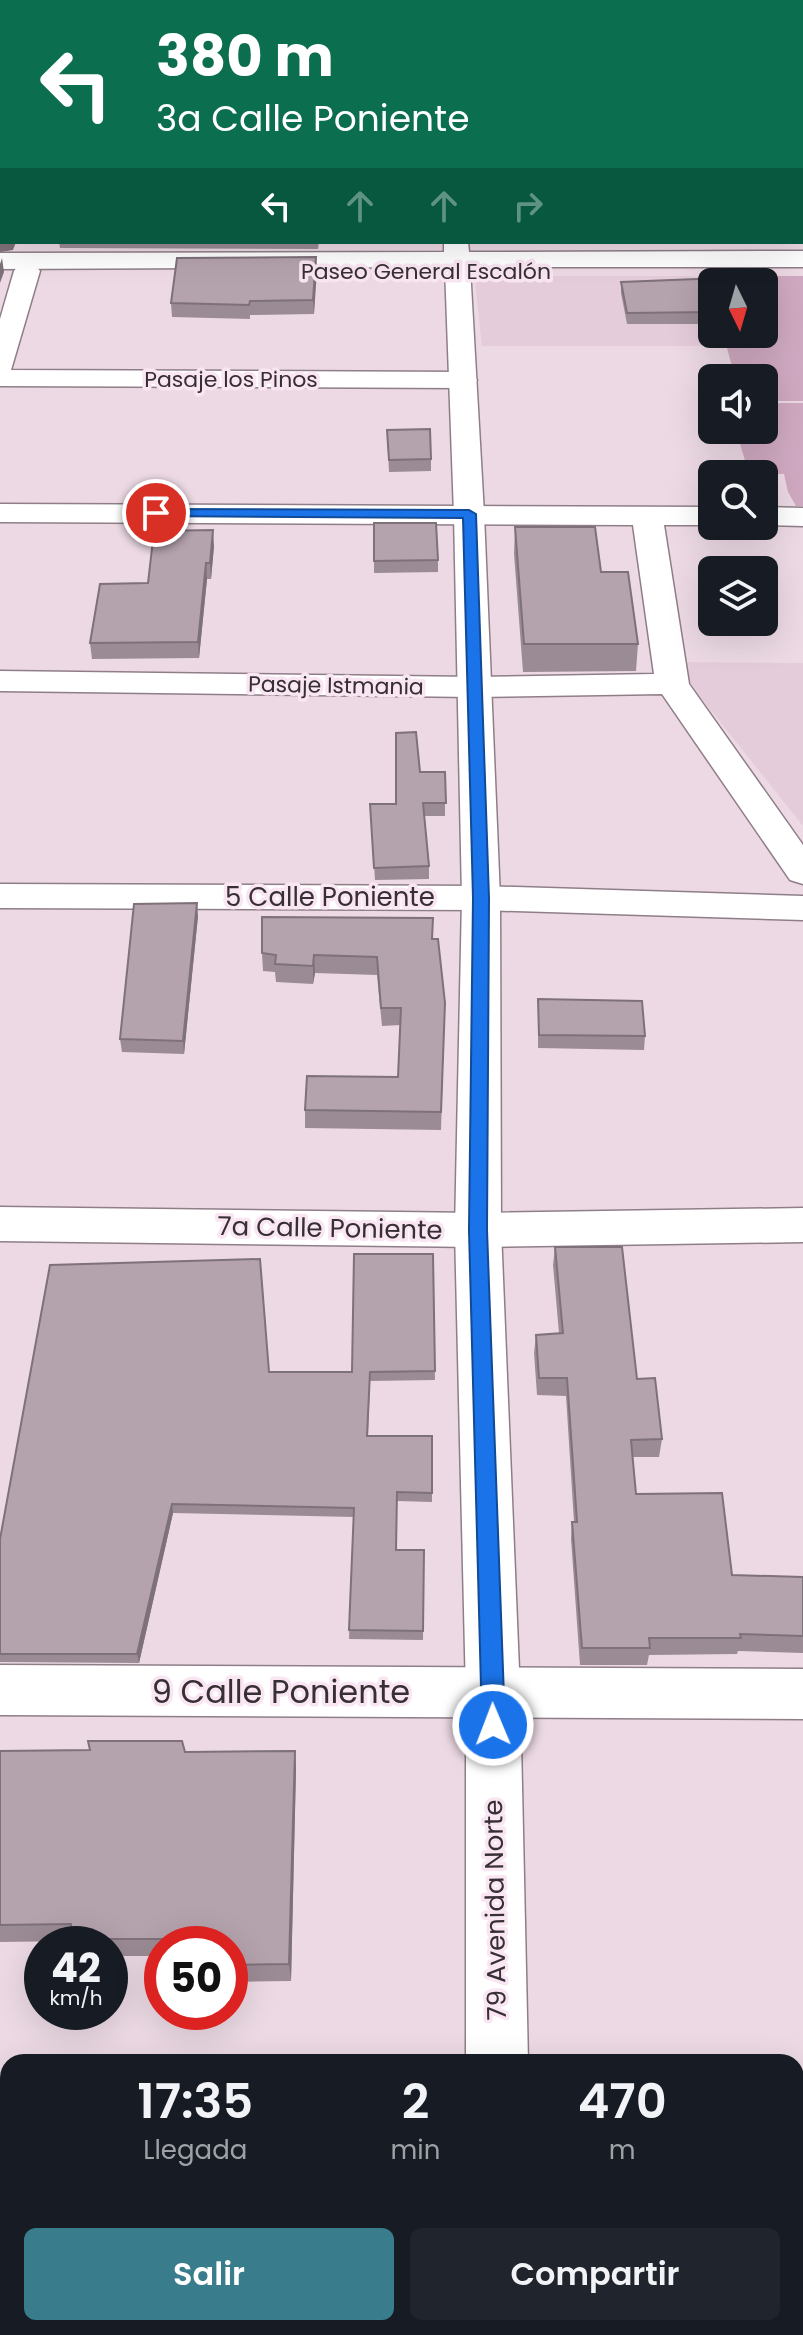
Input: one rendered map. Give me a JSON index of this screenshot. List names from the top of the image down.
{
  "streets": {
    "street": [
      "Paseo General Escalón",
      "Pasaje los Pinos",
      "Pasaje Istmania",
      "5 Calle Poniente",
      "7a Calle Poniente",
      "9 Calle Poniente",
      "79 Avenida Norte"
    ]
  },
  "crossings": [
    ["Paseo General Escalón", "79 Avenida Norte"],
    ["Pasaje los Pinos", "79 Avenida Norte"],
    ["Pasaje Istmania", "79 Avenida Norte"],
    ["5 Calle Poniente", "79 Avenida Norte"],
    ["7a Calle Poniente", "79 Avenida Norte"],
    ["9 Calle Poniente", "79 Avenida Norte"]
  ],
  "north": "bottom",
  "page": {
    "turn": ["380 m", "3a Calle Poniente"],
    "speed": "42 km/h",
    "limit": "50",
    "eta": [
      "17:35",
      "Llegada",
      "2",
      "min",
      "470",
      "m"
    ],
    "buttons": ["Salir", "Compartir"]
  }
}
